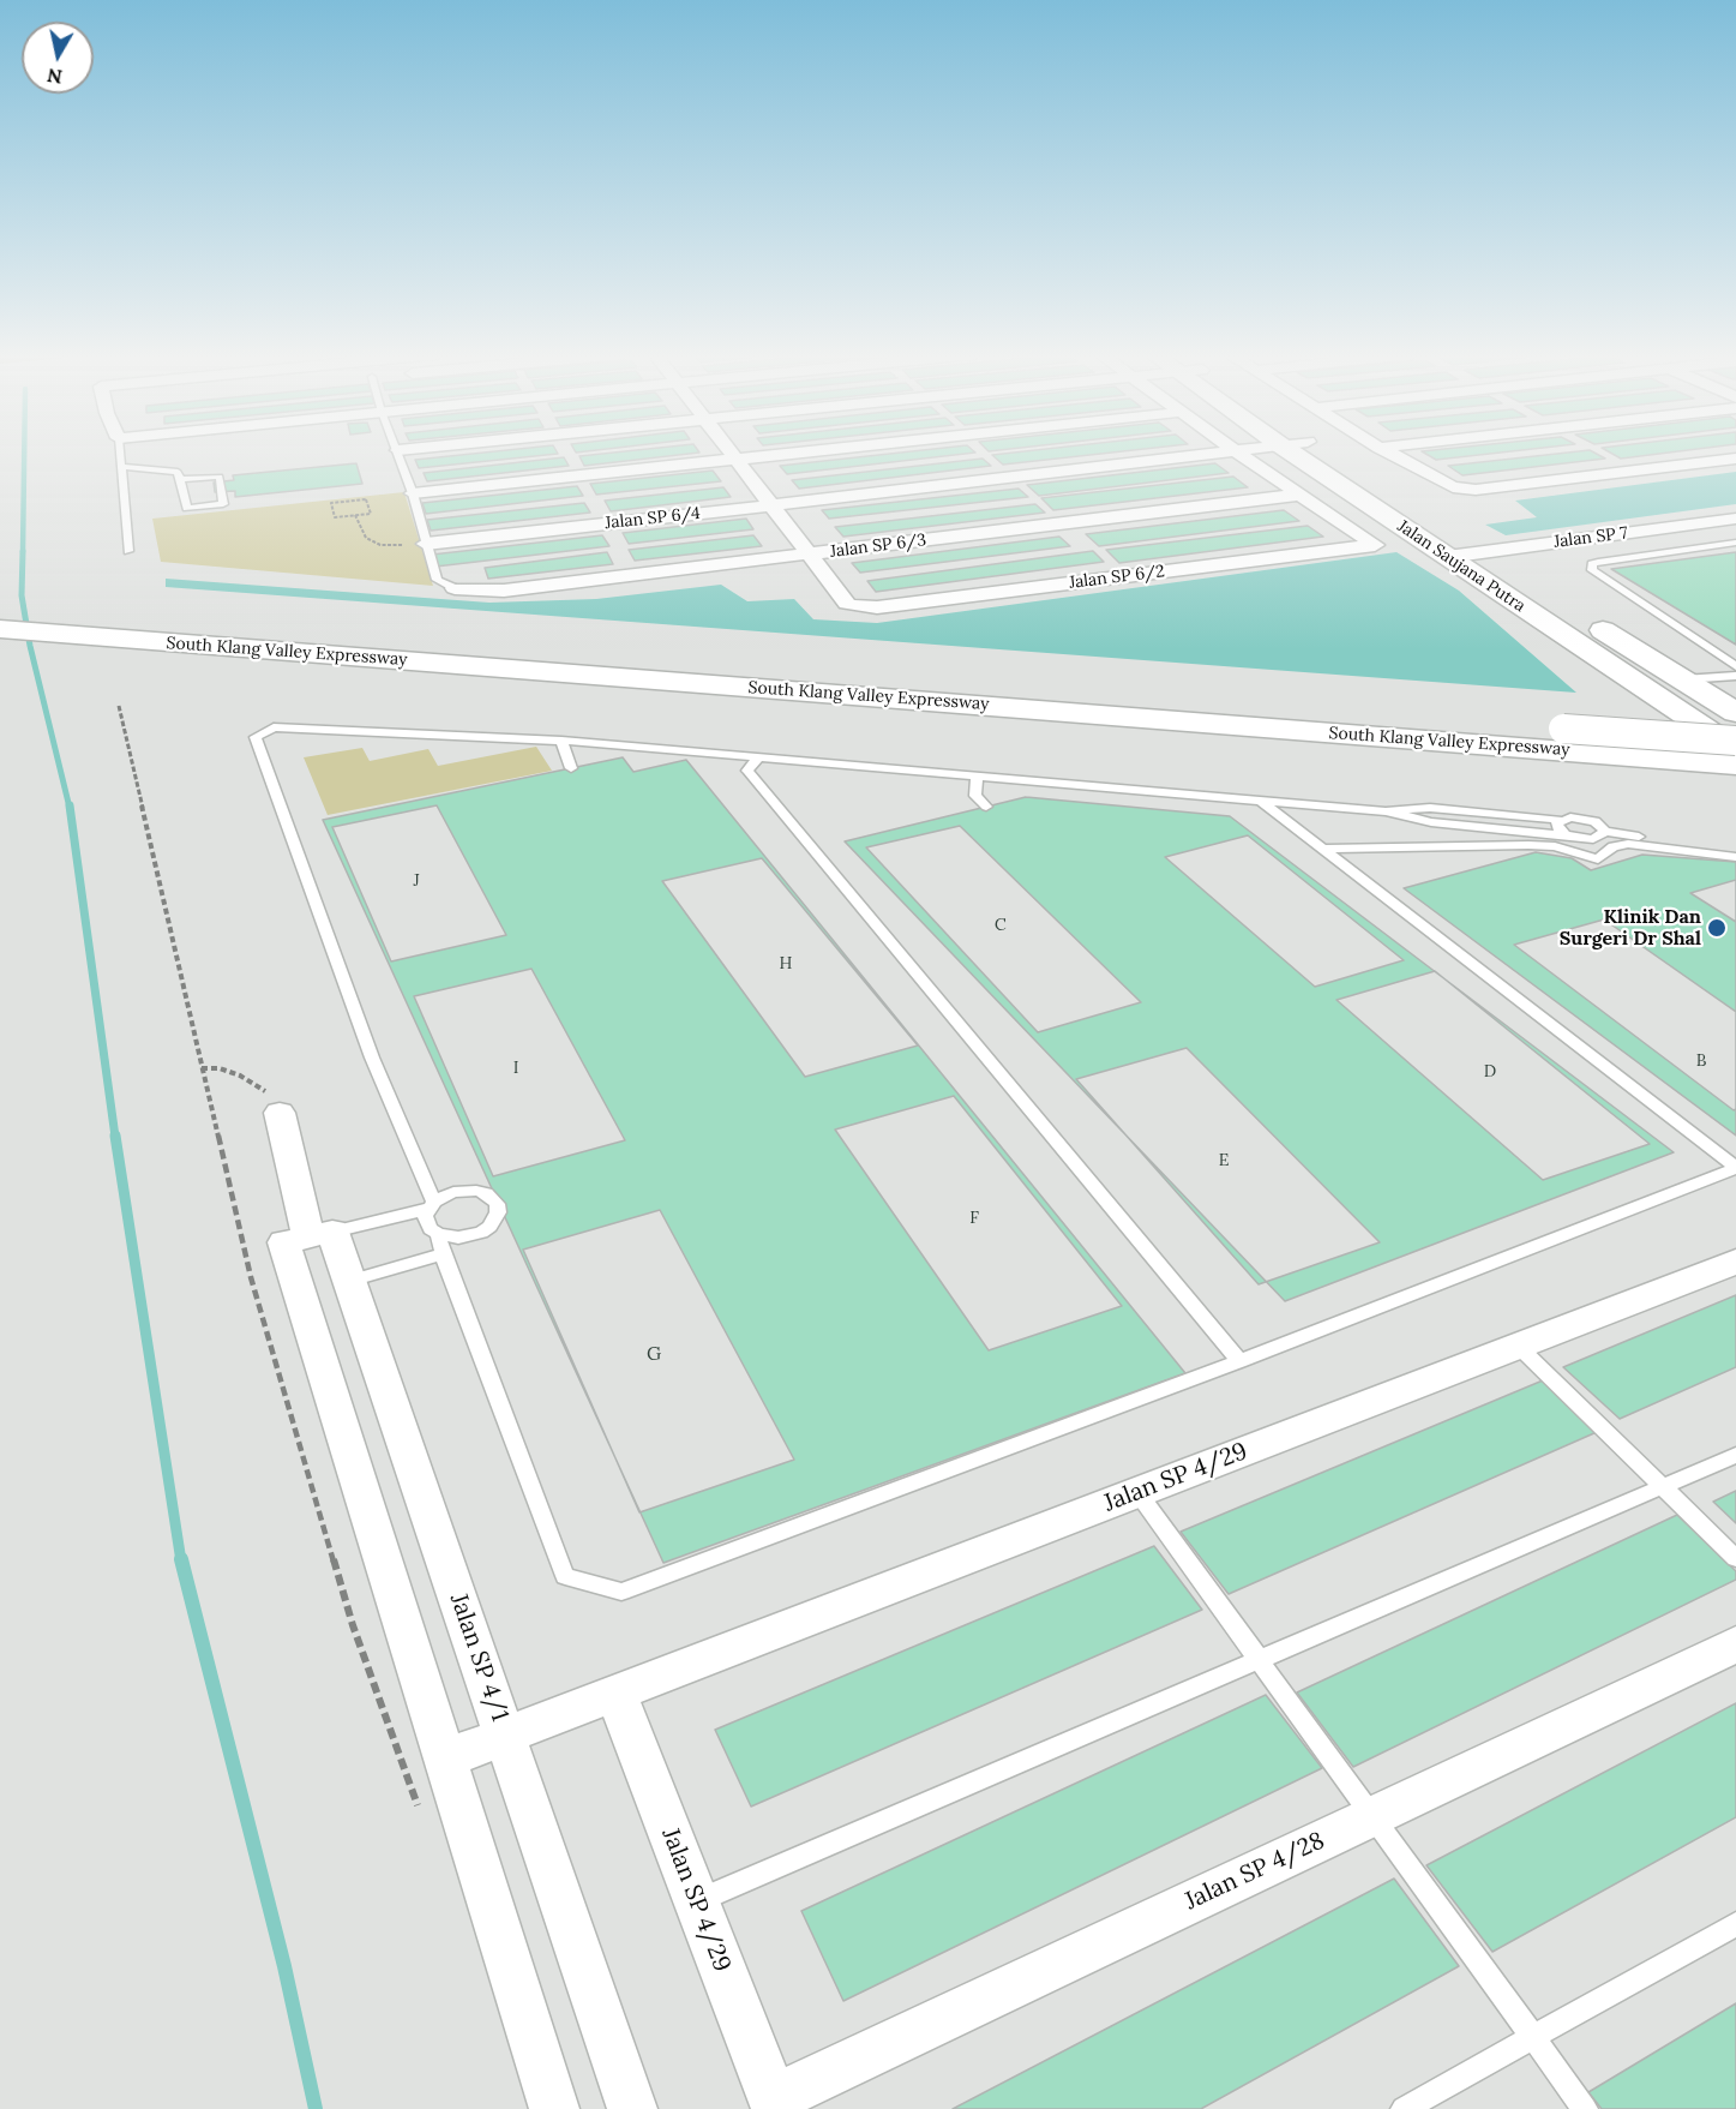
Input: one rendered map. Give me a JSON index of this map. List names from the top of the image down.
{
  "streets": {
    "main road": ["Jalan Saujana Putra", "South Klang Valley Expressway"],
    "street": [
      "Jalan SP 6/4",
      "Jalan SP 7",
      "Jalan SP 6/3",
      "Jalan SP 6/2",
      "Jalan SP 4/29",
      "Jalan SP 4/1",
      "Jalan SP 4/28"
    ]
  },
  "crossings": [
    ["Jalan SP 7", "Jalan Saujana Putra"],
    ["Jalan SP 6/3", "Jalan SP 6/2"],
    ["Jalan SP 4/29", "Jalan SP 4/1"],
    ["Jalan SP 4/29", "Jalan SP 4/28"]
  ],
  "places": ["Klinik Dan Surgeri Dr Shal"],
  "house_numbers": [
    "J",
    "C",
    "H",
    "B",
    "I",
    "D",
    "E",
    "F",
    "G"
  ],
  "north": "bottom"
}
